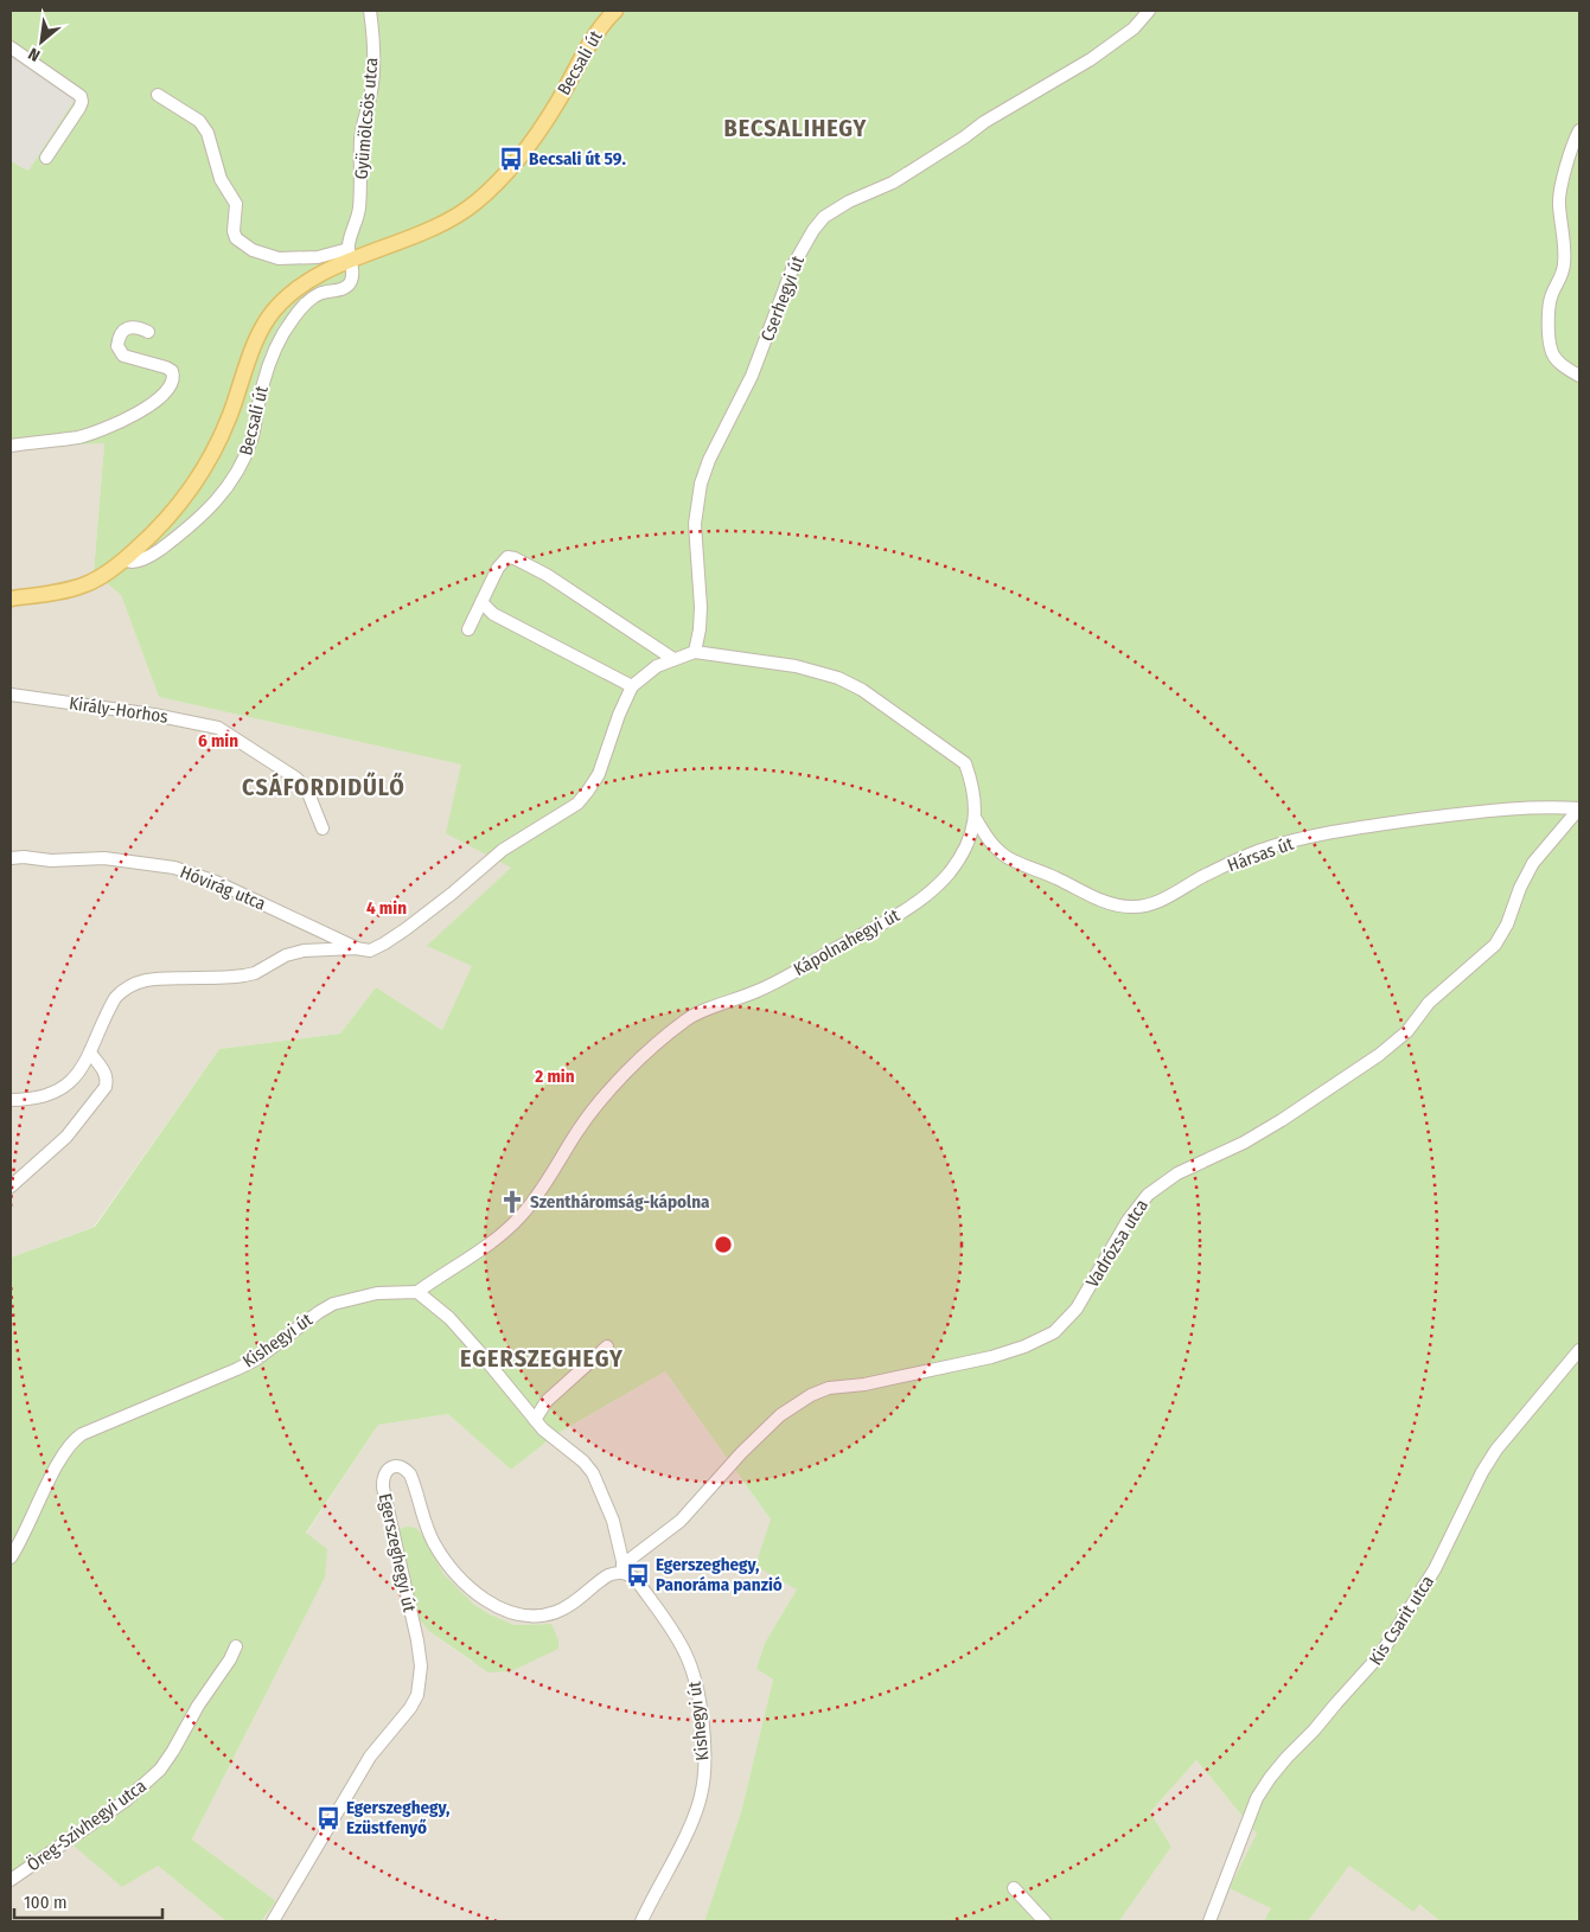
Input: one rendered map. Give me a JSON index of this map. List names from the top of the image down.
{
  "streets": {
    "main road": ["Becsali út"],
    "street": [
      "Gyümölcsös utca",
      "Cserhegyi út",
      "Király-Horhos",
      "Hársas út",
      "Hóvirág utca",
      "Kápolnahegyi út",
      "Vadrózsa utca",
      "Kishegyi út",
      "Egerszeghegyi út",
      "Kis Csarit utca",
      "Öreg-Szívhegyi utca"
    ]
  },
  "crossings": [
    ["Becsali út", "Gyümölcsös utca"],
    ["Cserhegyi út", "Kápolnahegyi út"],
    ["Hársas út", "Kápolnahegyi út"],
    ["Hársas út", "Vadrózsa utca"],
    ["Hóvirág utca", "Kápolnahegyi út"],
    ["Kápolnahegyi út", "Kishegyi út"],
    ["Vadrózsa utca", "Kishegyi út"],
    ["Vadrózsa utca", "Egerszeghegyi út"],
    ["Kishegyi út", "Egerszeghegyi út"]
  ],
  "districts": ["BECSALIHEGY", "CSÁFORDIDŰLŐ", "EGERSZEGHEGY"],
  "places": {
    "bus stop": ["Becsali út 59.", "Egerszeghegy, Panoráma panzió", "Egerszeghegy, Ezüstfenyő"],
    "church": ["Szentháromság-kápolna"]
  },
  "scale_bar": "100 m",
  "north": "bottom left",
  "rings": ["6 min", "4 min", "2 min"]
}
